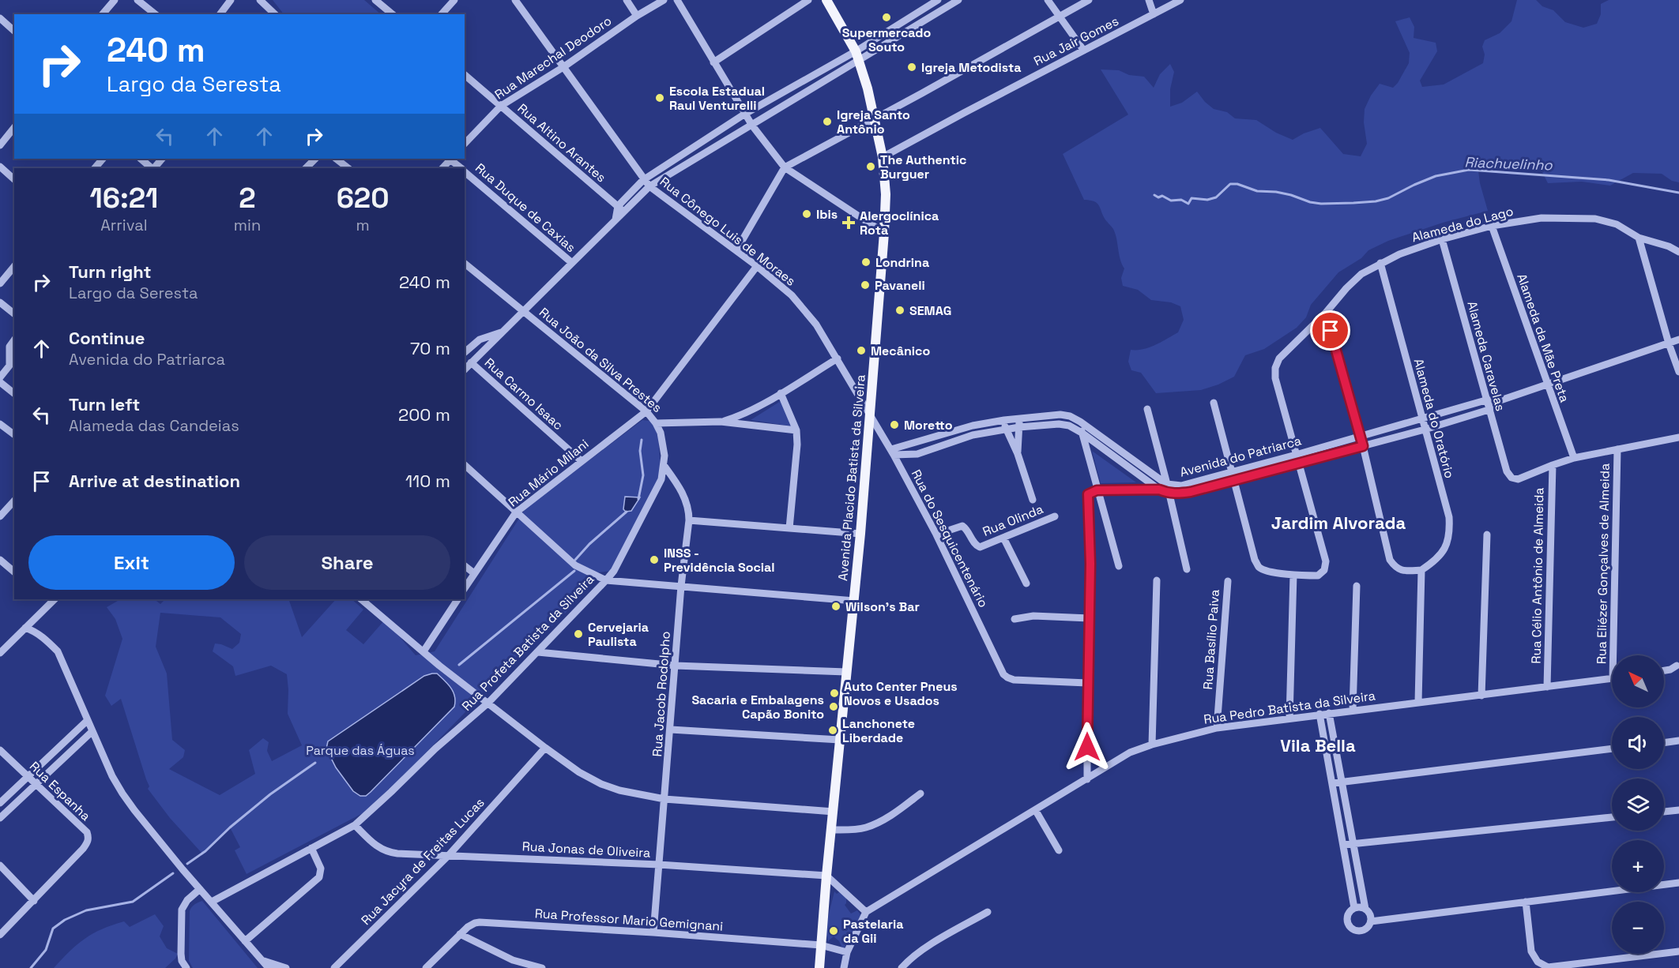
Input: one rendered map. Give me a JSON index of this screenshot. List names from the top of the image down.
{
  "streets": {
    "main road": ["Avenida Placido Batista da Silveira"],
    "street": [
      "Rua Jair Gomes",
      "Rua Marechal Deodoro",
      "Rua Altino Arantes",
      "Rua Duque de Caxias",
      "Alameda do Lago",
      "Rua Cônego Luis de Moraes",
      "Alameda da Mãe Preta",
      "Alameda Caravelas",
      "Rua João da Silva Prestes",
      "Rua Carmo Isaac",
      "Alameda do Oratório",
      "Avenida do Patriarca",
      "Rua Mário Milani",
      "Rua Olinda",
      "Rua do Sesquicentenário",
      "Rua Eliézer Gonçalves de Almeida",
      "Rua Célio Antônio de Almeida",
      "Rua Basílio Paiva",
      "Rua Profeta Batista da Silveira",
      "Rua Jacob Rodolpho",
      "Rua Pedro Batista da Silveira",
      "Rua Espanha",
      "Rua Jonas de Oliveira",
      "Rua Jacyra de Freitas Lucas",
      "Rua Professor Mario Gemignani"
    ]
  },
  "crossings": [
    ["Rua Jair Gomes", "Avenida Placido Batista da Silveira"],
    ["Rua Marechal Deodoro", "Rua Altino Arantes"],
    ["Rua Marechal Deodoro", "Rua Cônego Luis de Moraes"],
    ["Alameda do Lago", "Alameda da Mãe Preta"],
    ["Alameda do Lago", "Alameda Caravelas"],
    ["Alameda do Lago", "Alameda do Oratório"],
    ["Alameda do Lago", "Avenida do Patriarca"],
    ["Rua Cônego Luis de Moraes", "Rua João da Silva Prestes"],
    ["Rua Cônego Luis de Moraes", "Rua Mário Milani"],
    ["Rua Cônego Luis de Moraes", "Avenida Placido Batista da Silveira"],
    ["Rua Cônego Luis de Moraes", "Rua do Sesquicentenário"],
    ["Alameda da Mãe Preta", "Avenida do Patriarca"],
    ["Alameda Caravelas", "Avenida do Patriarca"],
    ["Alameda Caravelas", "Rua Célio Antônio de Almeida"],
    ["Rua João da Silva Prestes", "Rua Mário Milani"],
    ["Rua João da Silva Prestes", "Rua Profeta Batista da Silveira"],
    ["Rua Carmo Isaac", "Rua Mário Milani"],
    ["Alameda do Oratório", "Avenida do Patriarca"],
    ["Avenida do Patriarca", "Rua do Sesquicentenário"],
    ["Avenida Placido Batista da Silveira", "Rua do Sesquicentenário"],
    ["Avenida Placido Batista da Silveira", "Rua Jonas de Oliveira"],
    ["Avenida Placido Batista da Silveira", "Rua Professor Mario Gemignani"],
    ["Rua Olinda", "Rua do Sesquicentenário"],
    ["Rua Célio Antônio de Almeida", "Rua Pedro Batista da Silveira"],
    ["Rua Basílio Paiva", "Rua Pedro Batista da Silveira"],
    ["Rua Profeta Batista da Silveira", "Rua Jacob Rodolpho"],
    ["Rua Profeta Batista da Silveira", "Rua Jonas de Oliveira"],
    ["Rua Jacob Rodolpho", "Rua Jonas de Oliveira"],
    ["Rua Jacob Rodolpho", "Rua Professor Mario Gemignani"],
    ["Rua Jonas de Oliveira", "Rua Jacyra de Freitas Lucas"]
  ],
  "districts": ["Jardim Alvorada", "Vila Bella"],
  "water": ["Riachuelinho"],
  "parks": ["Parque das Águas"],
  "places": {
    "other": [
      "Supermercado Souto",
      "Igreja Metodista",
      "Escola Estadual Raul Venturelli",
      "Igreja Santo Antônio",
      "The Authentic Burguer",
      "Ibis",
      "Londrina",
      "Pavaneli",
      "SEMAG",
      "Mecânico",
      "Moretto",
      "INSS - Previdência Social",
      "Wilson's Bar",
      "Cervejaria Paulista",
      "Auto Center Pneus Novos e Usados",
      "Sacaria e Embalagens Capão Bonito",
      "Lanchonete Liberdade",
      "Pastelaria da Gii"
    ],
    "health": ["Alergoclínica Rota"]
  },
  "north": "top left",
  "page": {
    "turn": ["240 m", "Largo da Seresta"],
    "eta": [
      "16:21",
      "Arrival",
      "2",
      "min",
      "620",
      "m"
    ],
    "list": [
      {
        "name": "Turn right",
        "note": "Largo da Seresta",
        "value": "240 m"
      },
      {
        "name": "Continue",
        "note": "Avenida do Patriarca",
        "value": "70 m"
      },
      {
        "name": "Turn left",
        "note": "Alameda das Candeias",
        "value": "200 m"
      },
      {
        "name": "Arrive at destination",
        "value": "110 m"
      }
    ],
    "buttons": ["Exit", "Share"],
    "map_buttons": ["+", "−"]
  }
}
